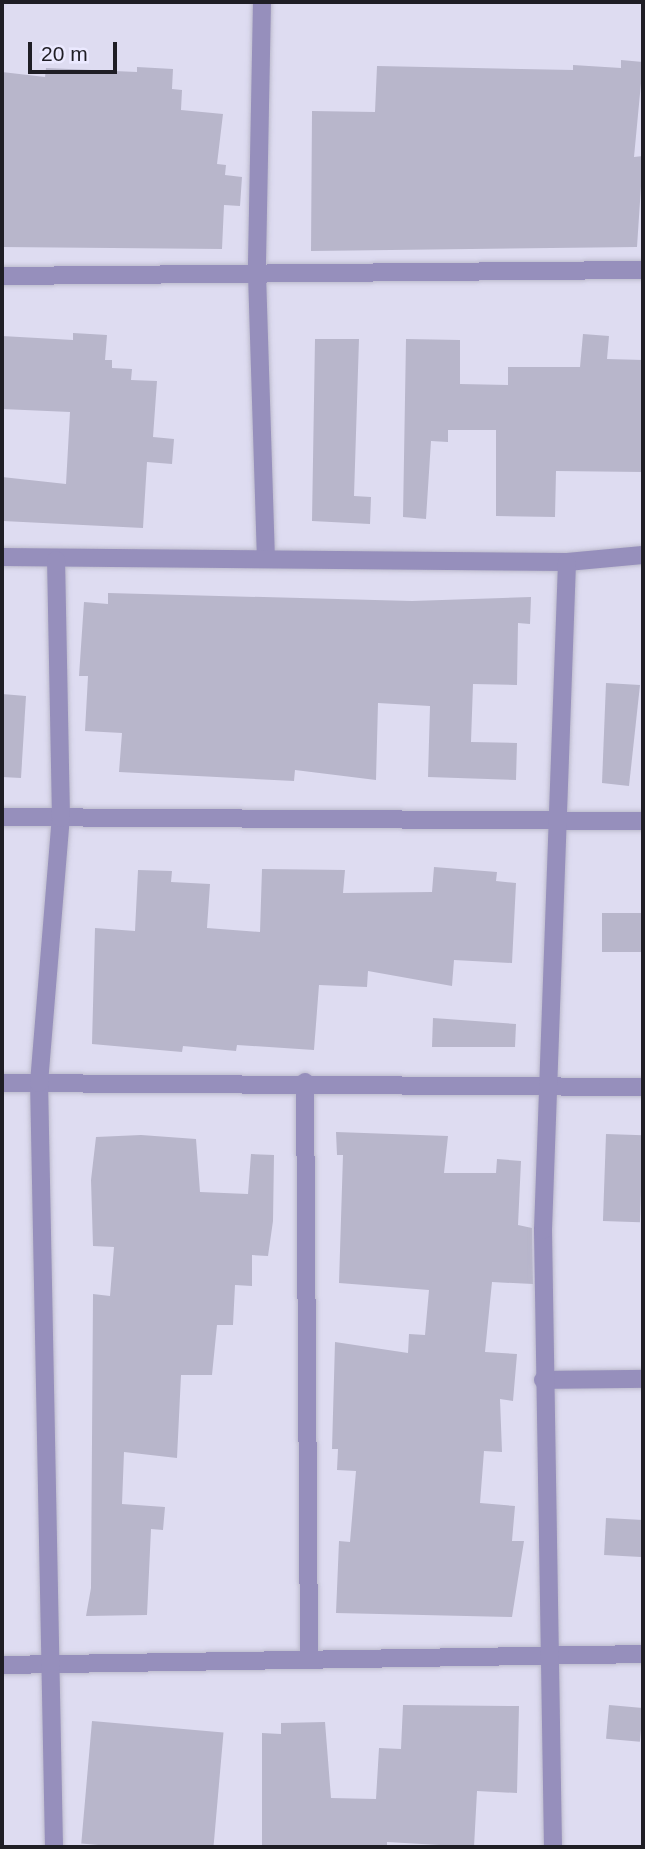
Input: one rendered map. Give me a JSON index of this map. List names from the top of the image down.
{
  "scale_bar": "20 m"
}
